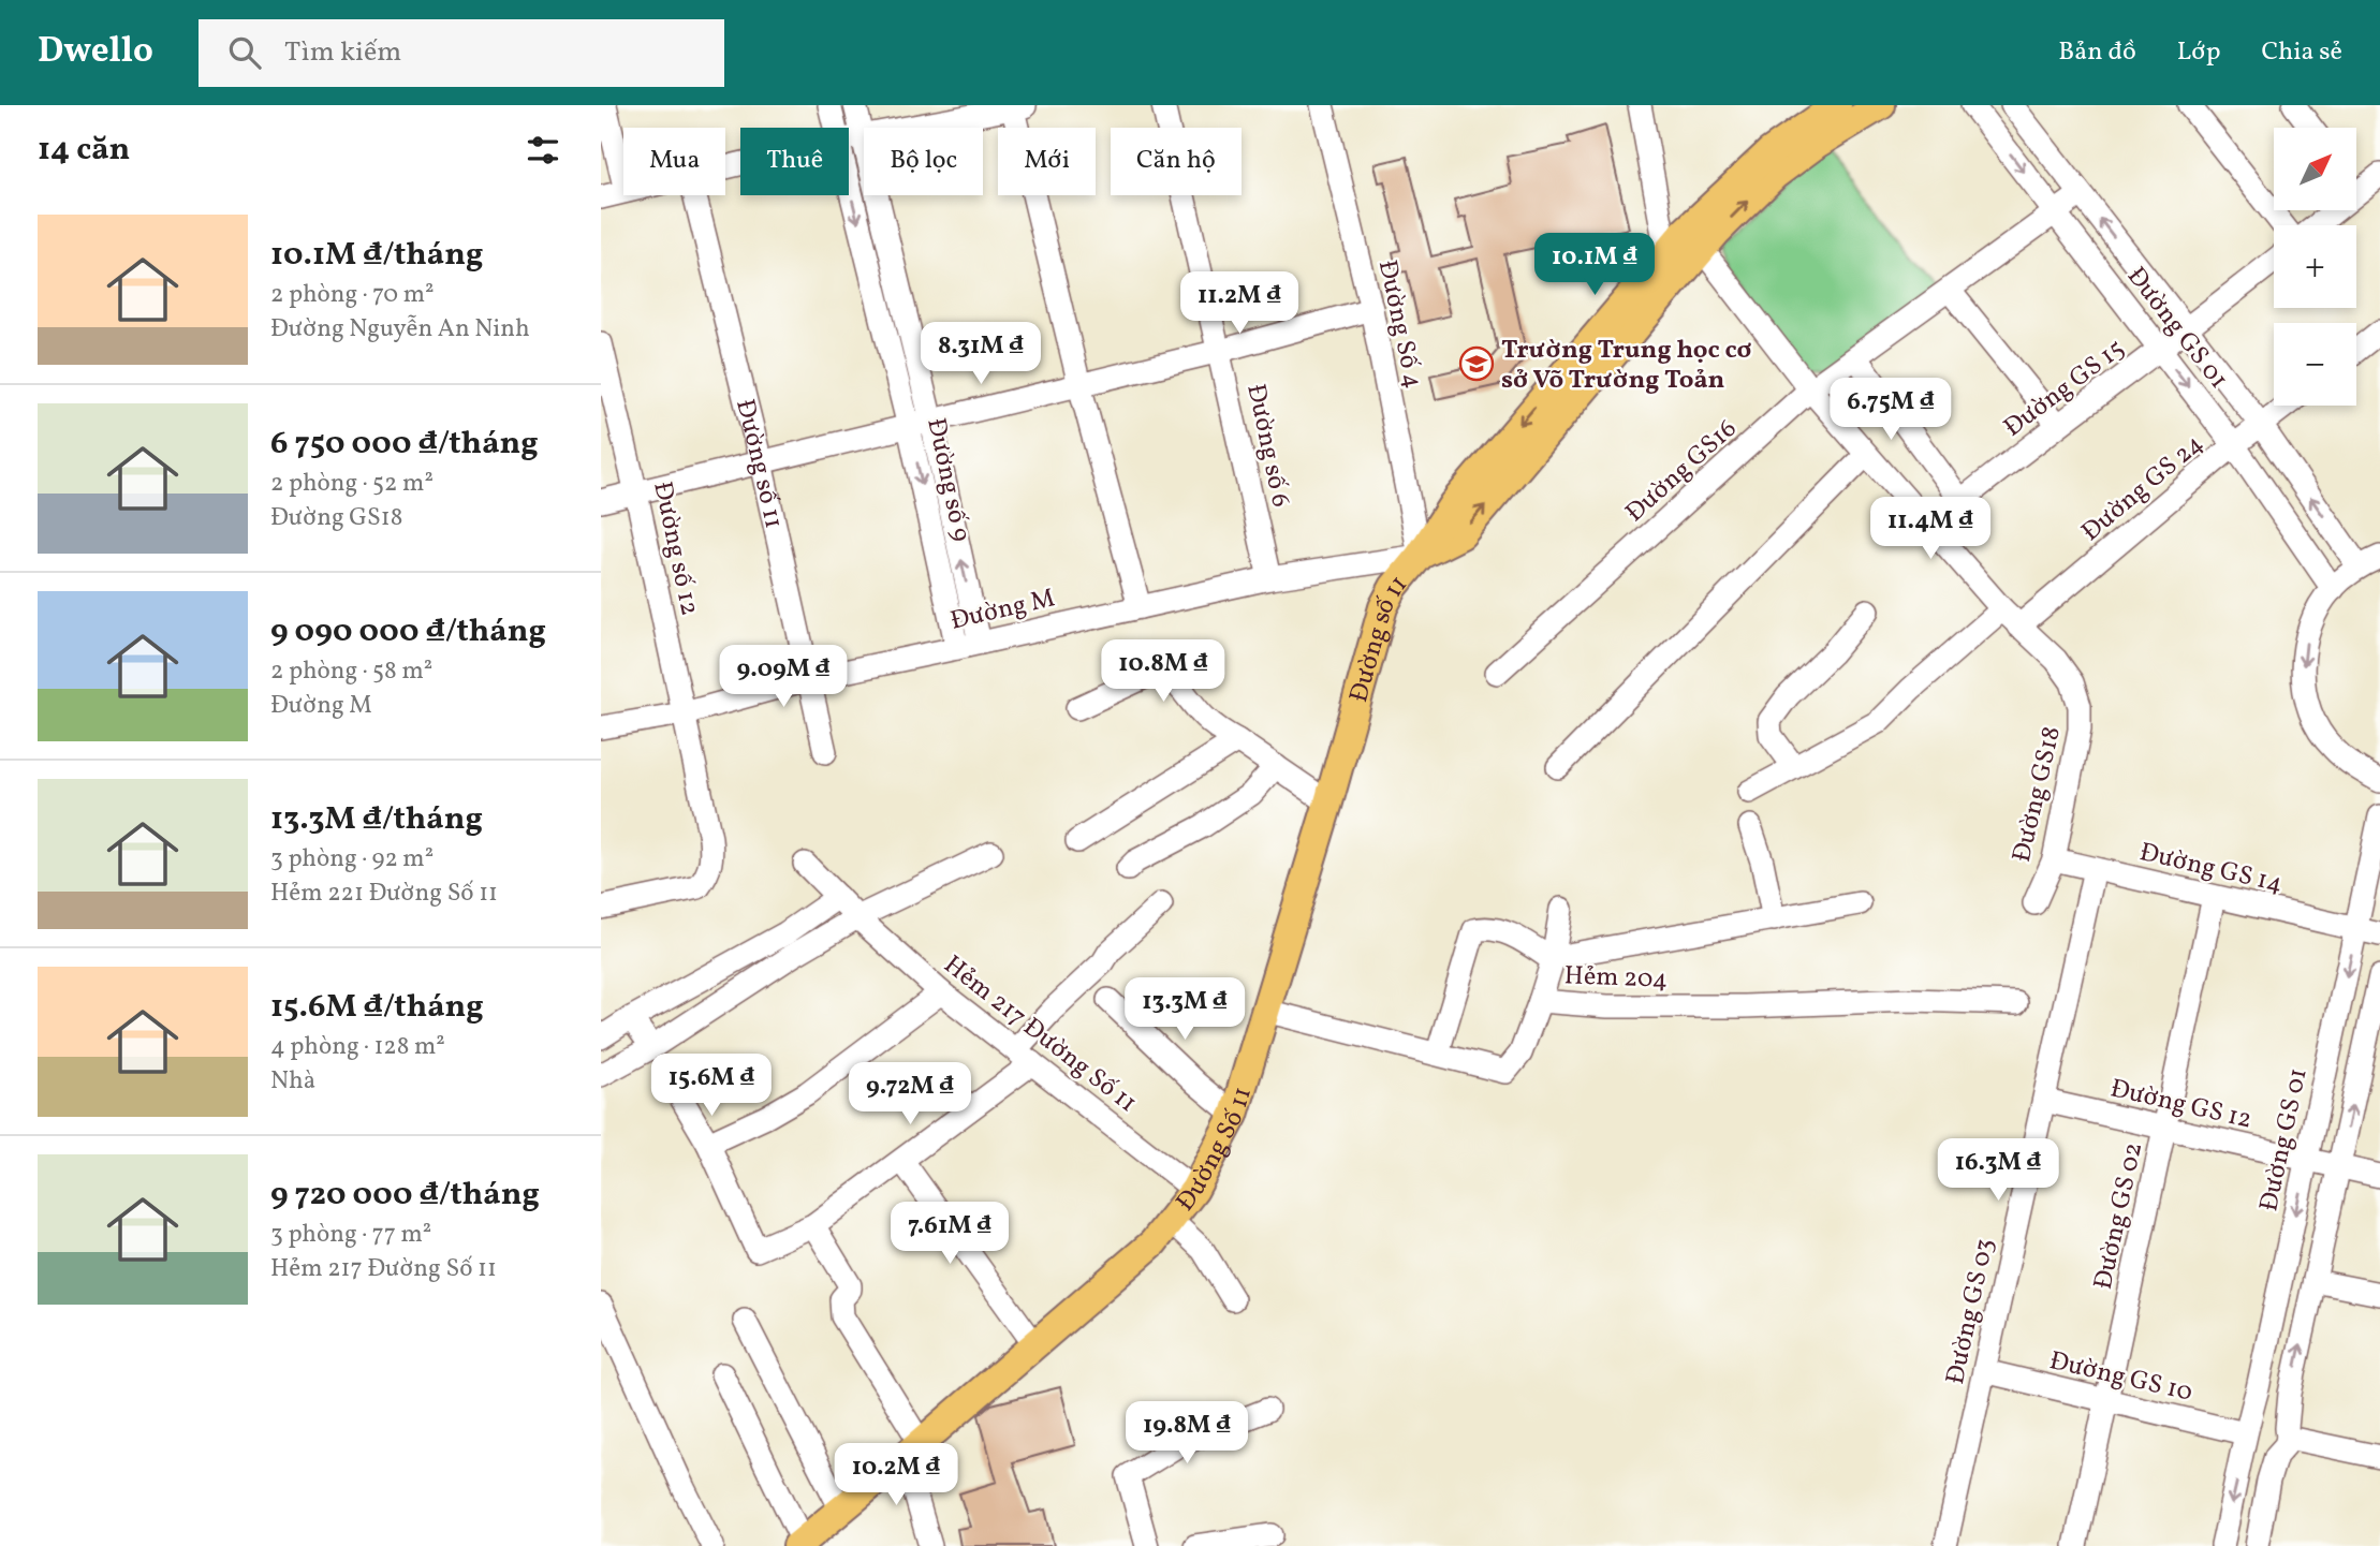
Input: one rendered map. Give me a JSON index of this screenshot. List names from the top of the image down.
{
  "streets": {
    "main road": ["Đường số 11", "Đường Số 11"],
    "street": [
      "Đường Số 4",
      "Đường GS 01",
      "Đường GS 15",
      "Đường số 6",
      "Đường GS16",
      "Đường số 9",
      "Đường GS 24",
      "Đường số 12",
      "Đường M",
      "Đường GS18",
      "Đường GS 14",
      "Hẻm 204",
      "Hẻm 217 Đường Số 11",
      "Đường GS 12",
      "Đường GS 02",
      "Đường GS 03",
      "Đường GS 10"
    ]
  },
  "crossings": [
    ["Đường Số 4", "Đường số 11"],
    ["Đường Số 4", "Đường M"],
    ["Đường GS 01", "Đường GS 15"],
    ["Đường GS 01", "Đường GS16"],
    ["Đường GS 01", "Đường GS 24"],
    ["Đường GS 01", "Đường GS 14"],
    ["Đường GS 01", "Đường GS 12"],
    ["Đường GS 01", "Đường GS 10"],
    ["Đường GS 15", "Đường GS18"],
    ["Đường số 6", "Đường M"],
    ["Đường số 11", "Đường M"],
    ["Đường số 11", "Đường Số 11"],
    ["Đường GS16", "Đường GS18"],
    ["Đường số 9", "Đường M"],
    ["Đường GS 24", "Đường GS18"],
    ["Đường số 12", "Đường M"],
    ["Đường GS18", "Đường GS 14"],
    ["Đường GS 14", "Đường GS 02"],
    ["Đường GS 14", "Đường GS 03"],
    ["Hẻm 204", "Đường Số 11"],
    ["Hẻm 217 Đường Số 11", "Đường Số 11"],
    ["Đường GS 12", "Đường GS 02"],
    ["Đường GS 12", "Đường GS 03"],
    ["Đường GS 02", "Đường GS 10"],
    ["Đường GS 03", "Đường GS 10"]
  ],
  "places": {
    "school or university": ["Trường Trung học cơ sở Võ Trường Toản"]
  },
  "north": "top right",
  "page": {
    "header": "Dwello",
    "search": "Tìm kiếm",
    "nav": ["Bản đồ", "Lớp", "Chia sẻ"],
    "heading": "14 căn",
    "map_buttons": ["+", "−"],
    "chip": [
      "Mua",
      "Thuê",
      "Bộ lọc",
      "Mới",
      "Căn hộ"
    ],
    "list": [
      {
        "name": "10.1M ₫/tháng",
        "note": "2 phòng · 70 m² · Đường Nguyễn An Ninh"
      },
      {
        "name": "6 750 000 ₫/tháng",
        "note": "2 phòng · 52 m² · Đường GS18"
      },
      {
        "name": "9 090 000 ₫/tháng",
        "note": "2 phòng · 58 m² · Đường M"
      },
      {
        "name": "13.3M ₫/tháng",
        "note": "3 phòng · 92 m² · Hẻm 221 Đường Số 11"
      },
      {
        "name": "15.6M ₫/tháng",
        "note": "4 phòng · 128 m² · Nhà"
      },
      {
        "name": "9 720 000 ₫/tháng",
        "note": "3 phòng · 77 m² · Hẻm 217 Đường Số 11"
      }
    ],
    "price": [
      "10.1M ₫",
      "11.2M ₫",
      "8.31M ₫",
      "6.75M ₫",
      "11.4M ₫",
      "10.8M ₫",
      "9.09M ₫",
      "13.3M ₫",
      "15.6M ₫",
      "9.72M ₫",
      "16.3M ₫",
      "7.61M ₫",
      "19.8M ₫",
      "10.2M ₫"
    ]
  }
}
